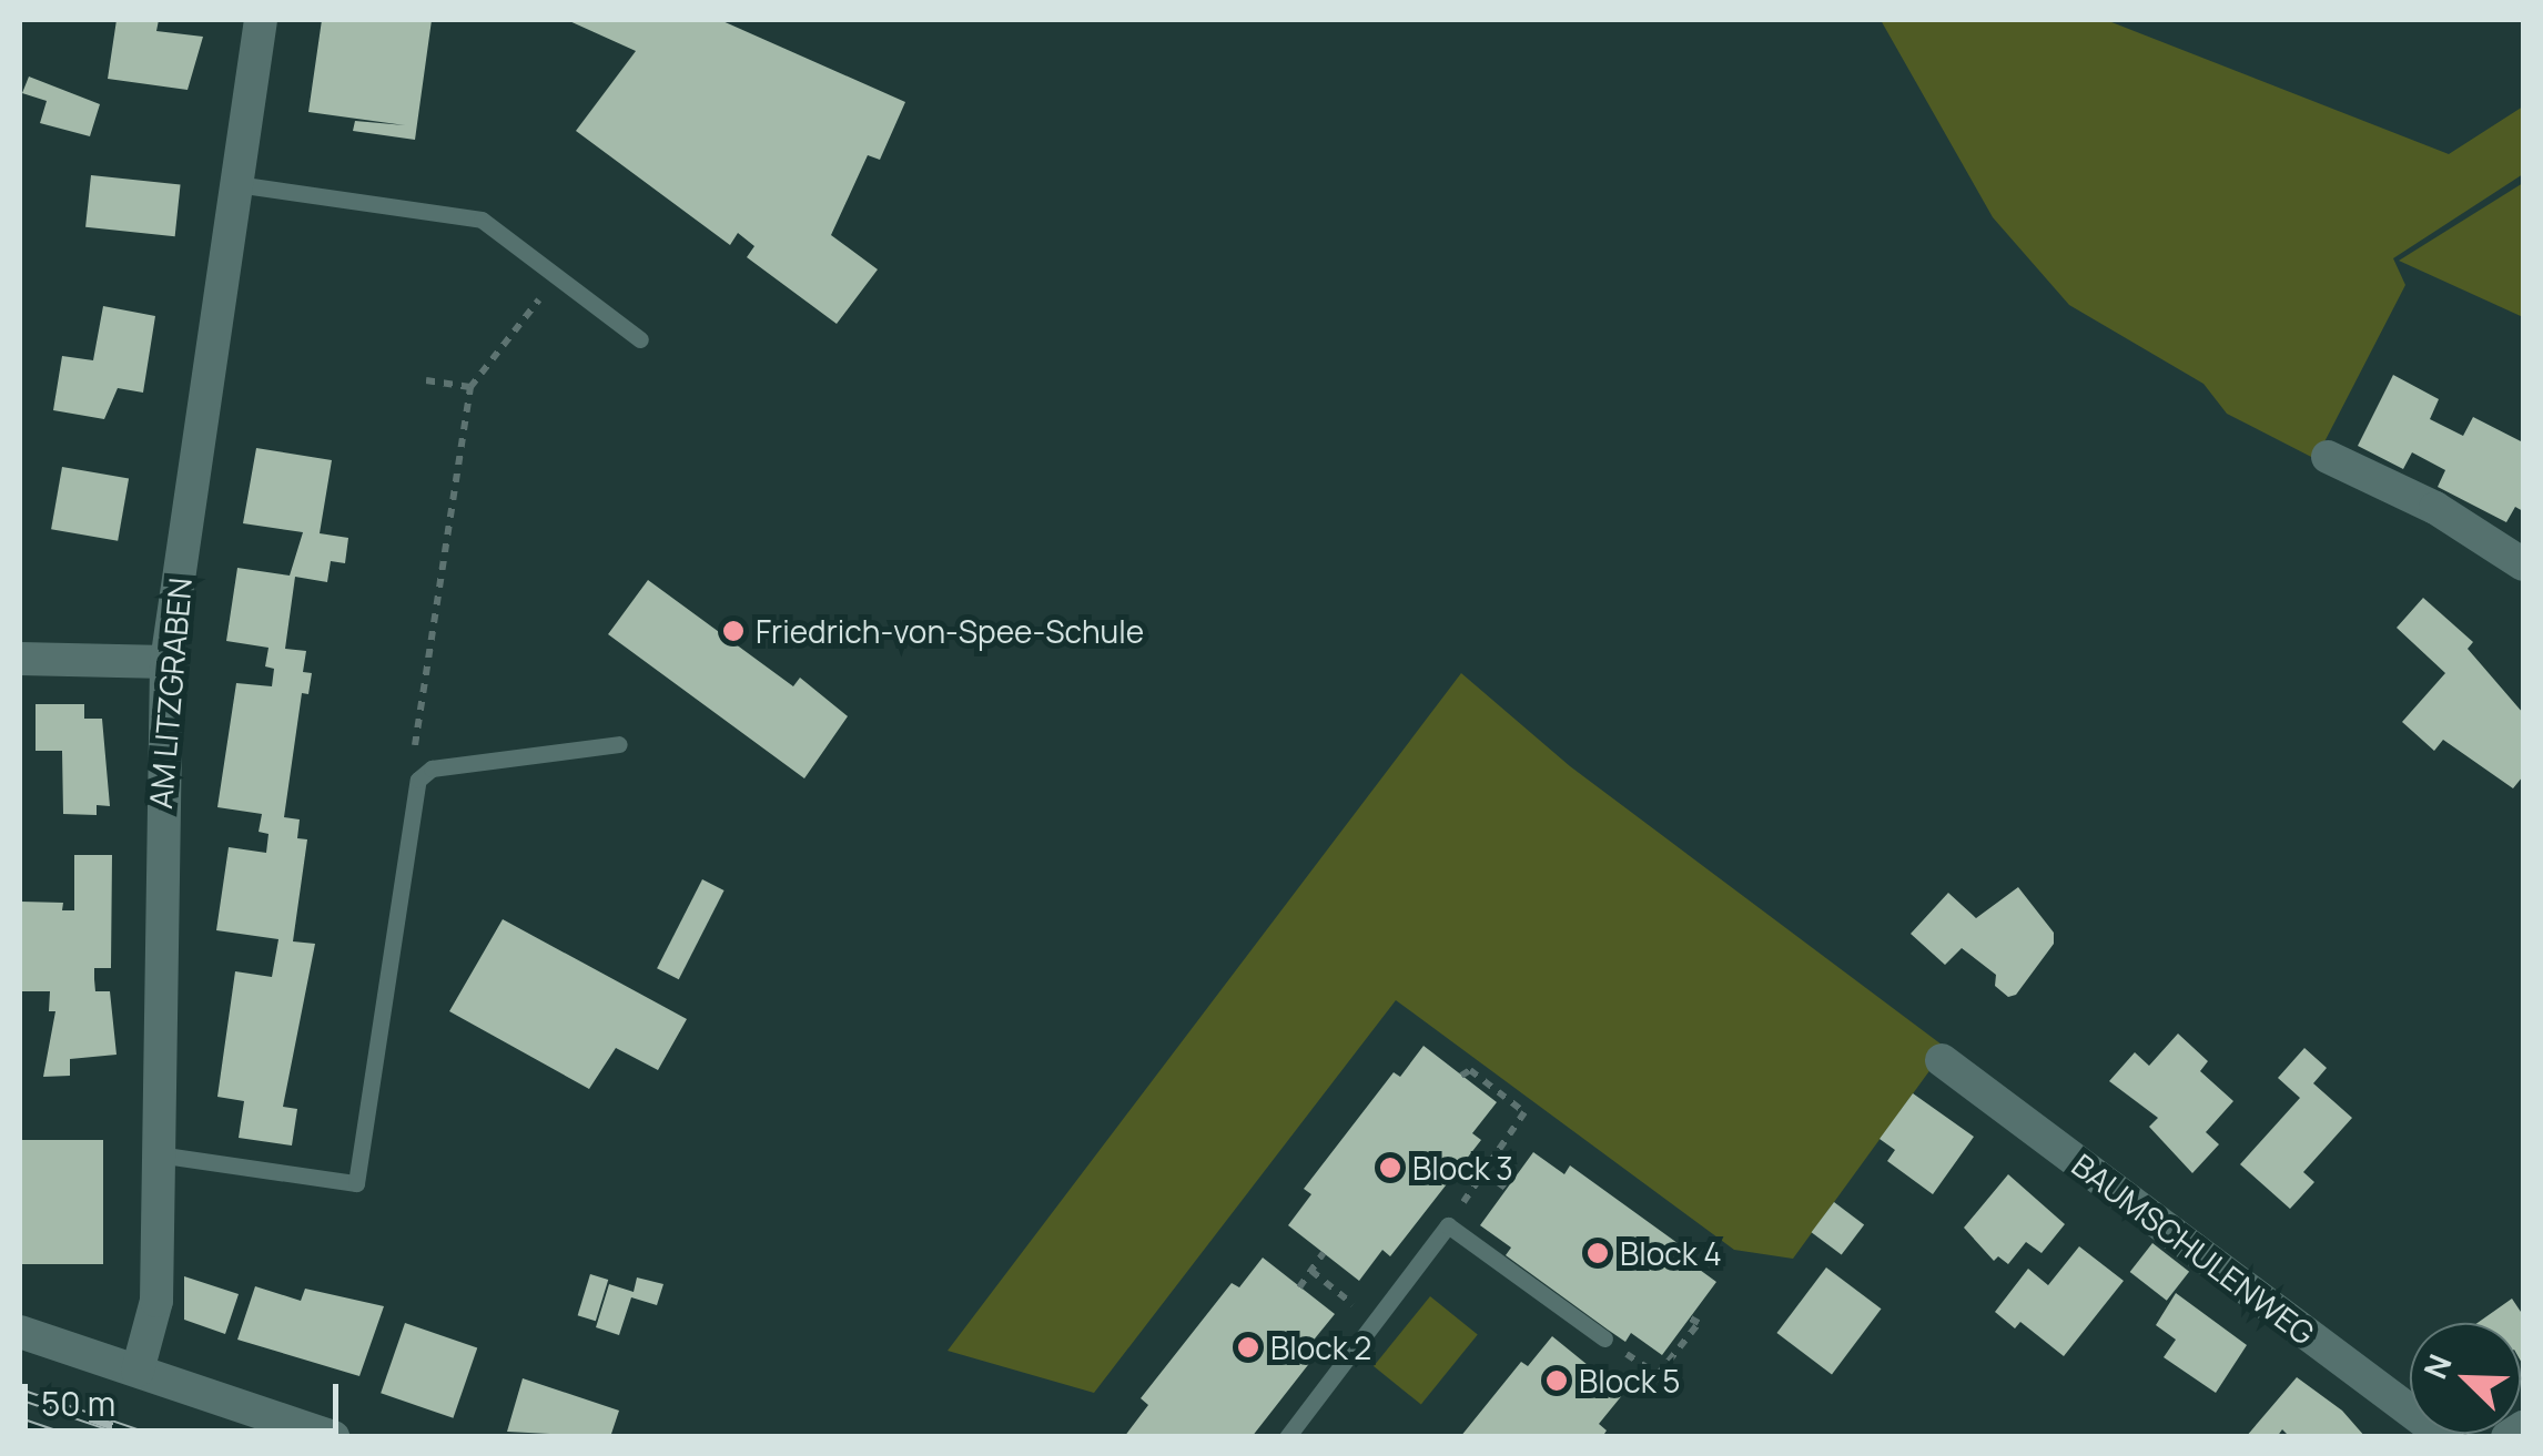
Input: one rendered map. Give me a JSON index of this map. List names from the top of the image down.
{
  "streets": {
    "street": ["AM LITZGRABEN", "BAUMSCHULENWEG"]
  },
  "places": [
    "Friedrich-von-Spee-Schule",
    "Block 3",
    "Block 4",
    "Block 2",
    "Block 5"
  ],
  "scale_bar": "50 m",
  "north": "top left"
}
